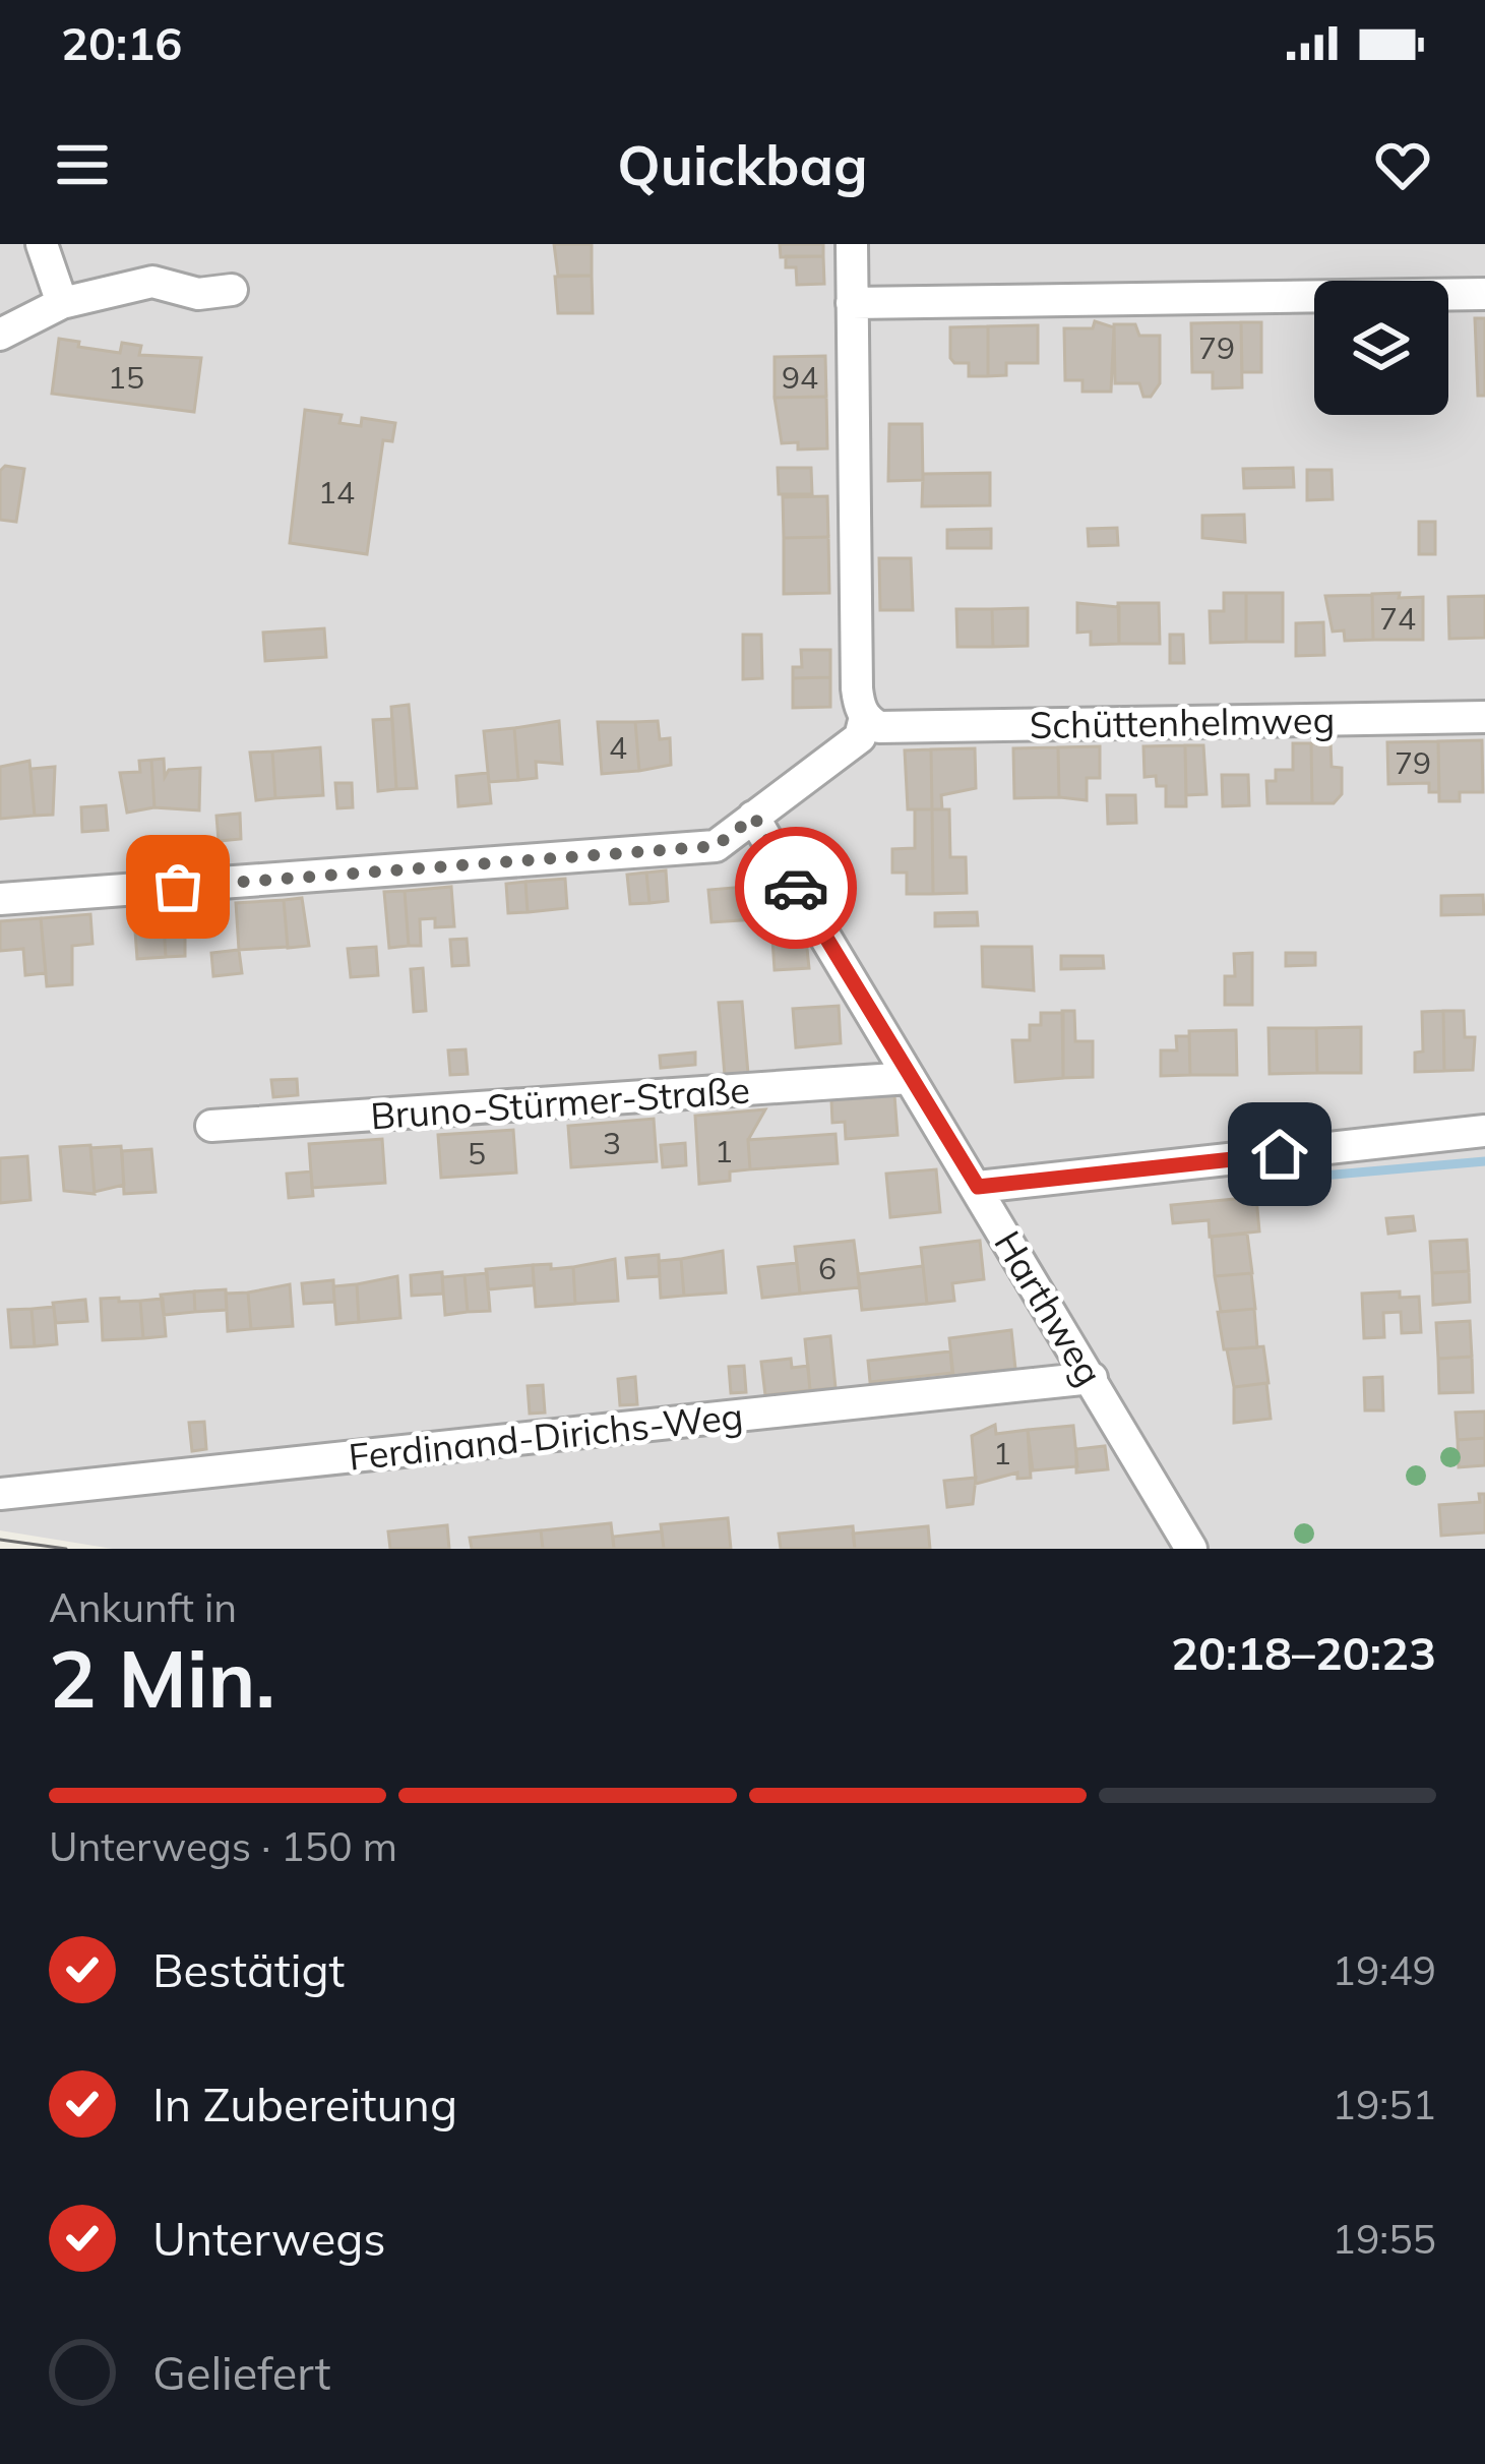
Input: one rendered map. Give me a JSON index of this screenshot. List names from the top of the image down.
{
  "streets": {
    "street": [
      "Schüttenhelmweg",
      "Bruno-Stürmer-Straße",
      "Harthweg",
      "Ferdinand-Dirichs-Weg"
    ]
  },
  "crossings": [
    ["Bruno-Stürmer-Straße", "Harthweg"],
    ["Harthweg", "Ferdinand-Dirichs-Weg"]
  ],
  "house_numbers": [
    "79",
    "15",
    "94",
    "14",
    "74",
    "4",
    "79",
    "3",
    "1",
    "5",
    "6",
    "1"
  ],
  "page": {
    "status": "20:16",
    "header": "Quickbag",
    "heading": ["2 Min.", "Ankunft in", "20:18–20:23"],
    "bar": "Unterwegs · 150 m",
    "list": [
      ["Bestätigt", "19:49"],
      ["In Zubereitung", "19:51"],
      ["Unterwegs", "19:55"],
      "Geliefert"
    ]
  }
}
